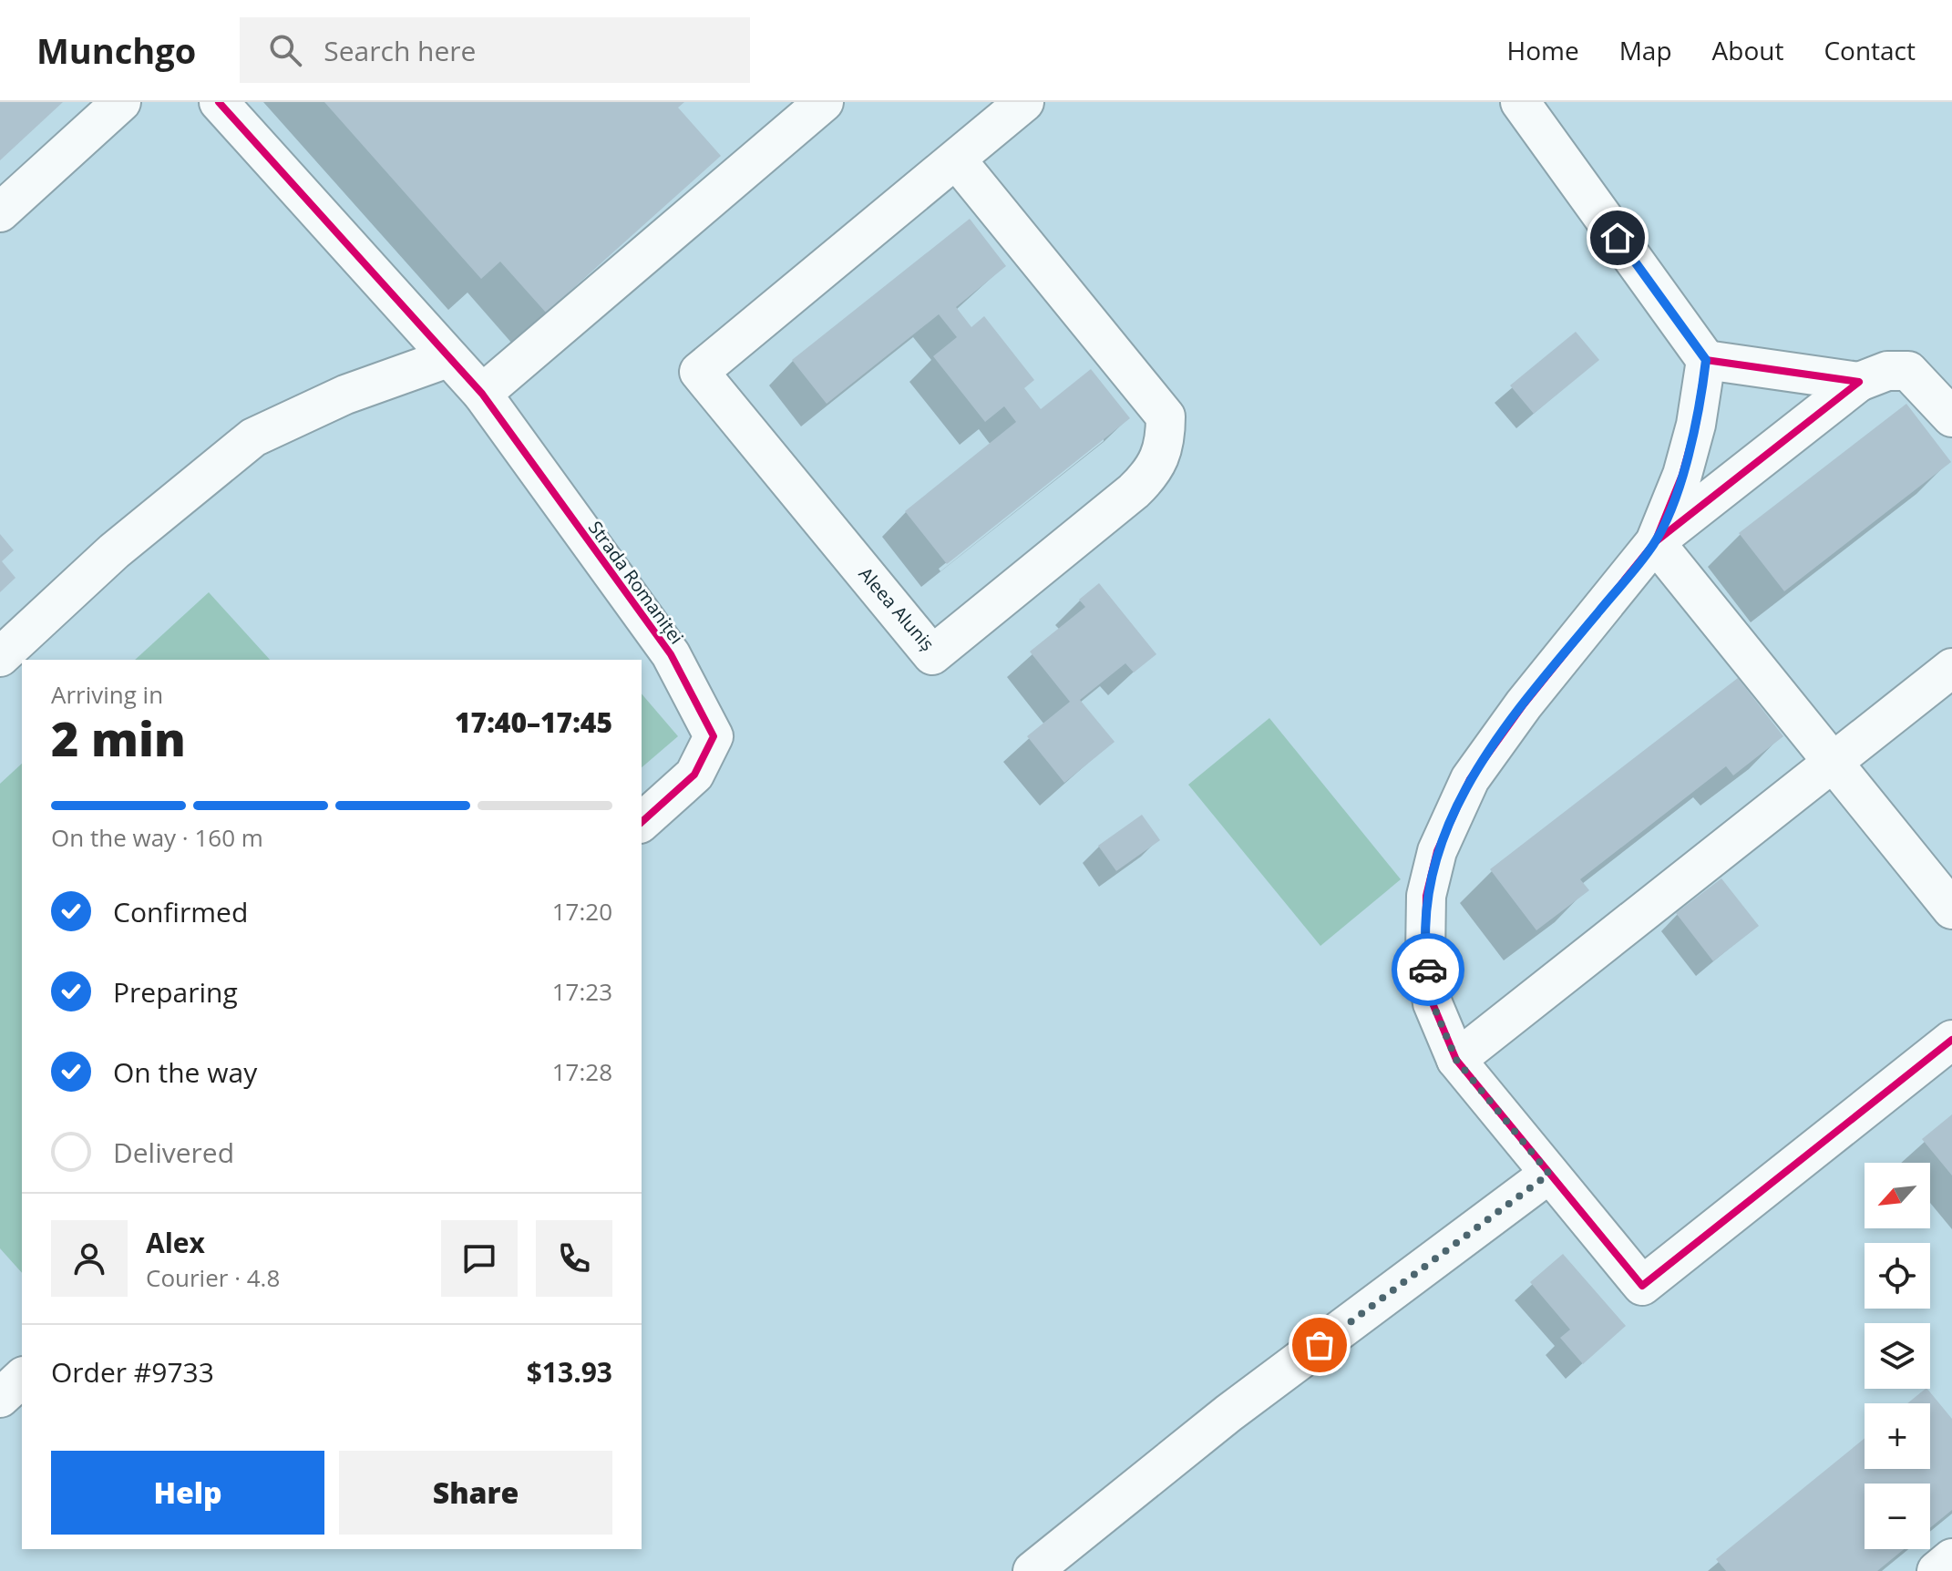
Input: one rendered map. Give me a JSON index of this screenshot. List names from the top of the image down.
{
  "streets": {
    "street": ["Strada Romaniței", "Aleea Aluniș"]
  },
  "north": "bottom left",
  "page": {
    "header": "Munchgo",
    "search": "Search here",
    "nav": [
      "Home",
      "Map",
      "About",
      "Contact"
    ],
    "heading": ["2 min", "Arriving in", "17:40–17:45"],
    "panel": [
      "Alex",
      "Courier · 4.8",
      "Order #9733",
      "$13.93"
    ],
    "bar": "On the way · 160 m",
    "list": [
      ["Confirmed", "17:20"],
      ["Preparing", "17:23"],
      ["On the way", "17:28"],
      "Delivered"
    ],
    "map_buttons": ["+", "−"],
    "buttons": ["Help", "Share"]
  }
}
